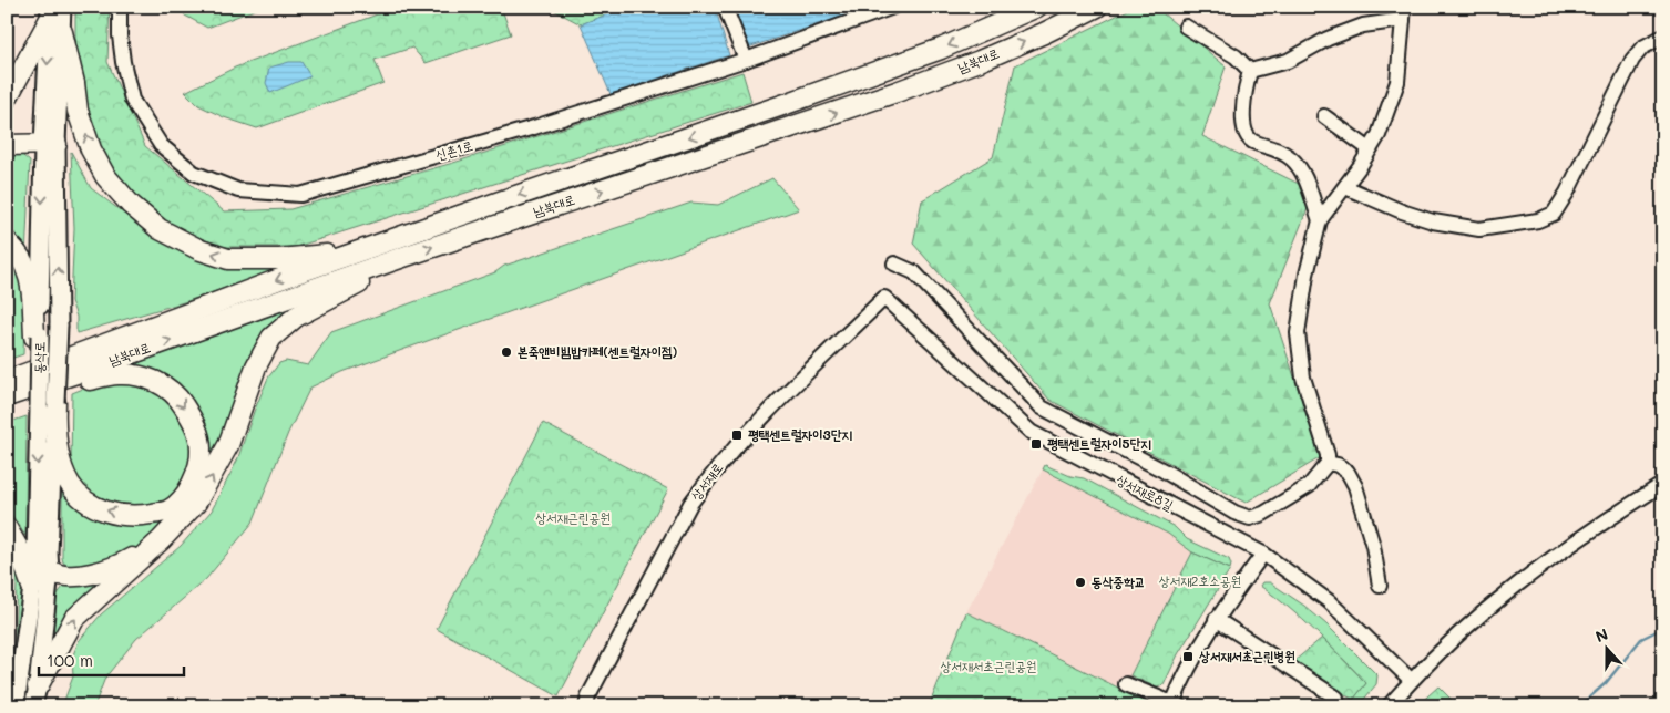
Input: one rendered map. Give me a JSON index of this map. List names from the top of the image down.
{
  "streets": {
    "highway": ["남북대로"],
    "main road": ["동삭로"],
    "street": ["신촌1로", "상서재로", "상서재로8길"]
  },
  "crossings": [
    ["상서재로", "상서재로8길"]
  ],
  "parks": ["상서재근린공원", "상서재2호소공원", "상서재서초근린공원"],
  "places": {
    "other": ["본죽앤비빔밥카페(센트럴자이점)", "동삭중학교"],
    "transit": ["평택센트럴자이3단지", "평택센트럴자이5단지", "상서재서초근린병원"]
  },
  "scale_bar": "100 m",
  "north": "top"
}
